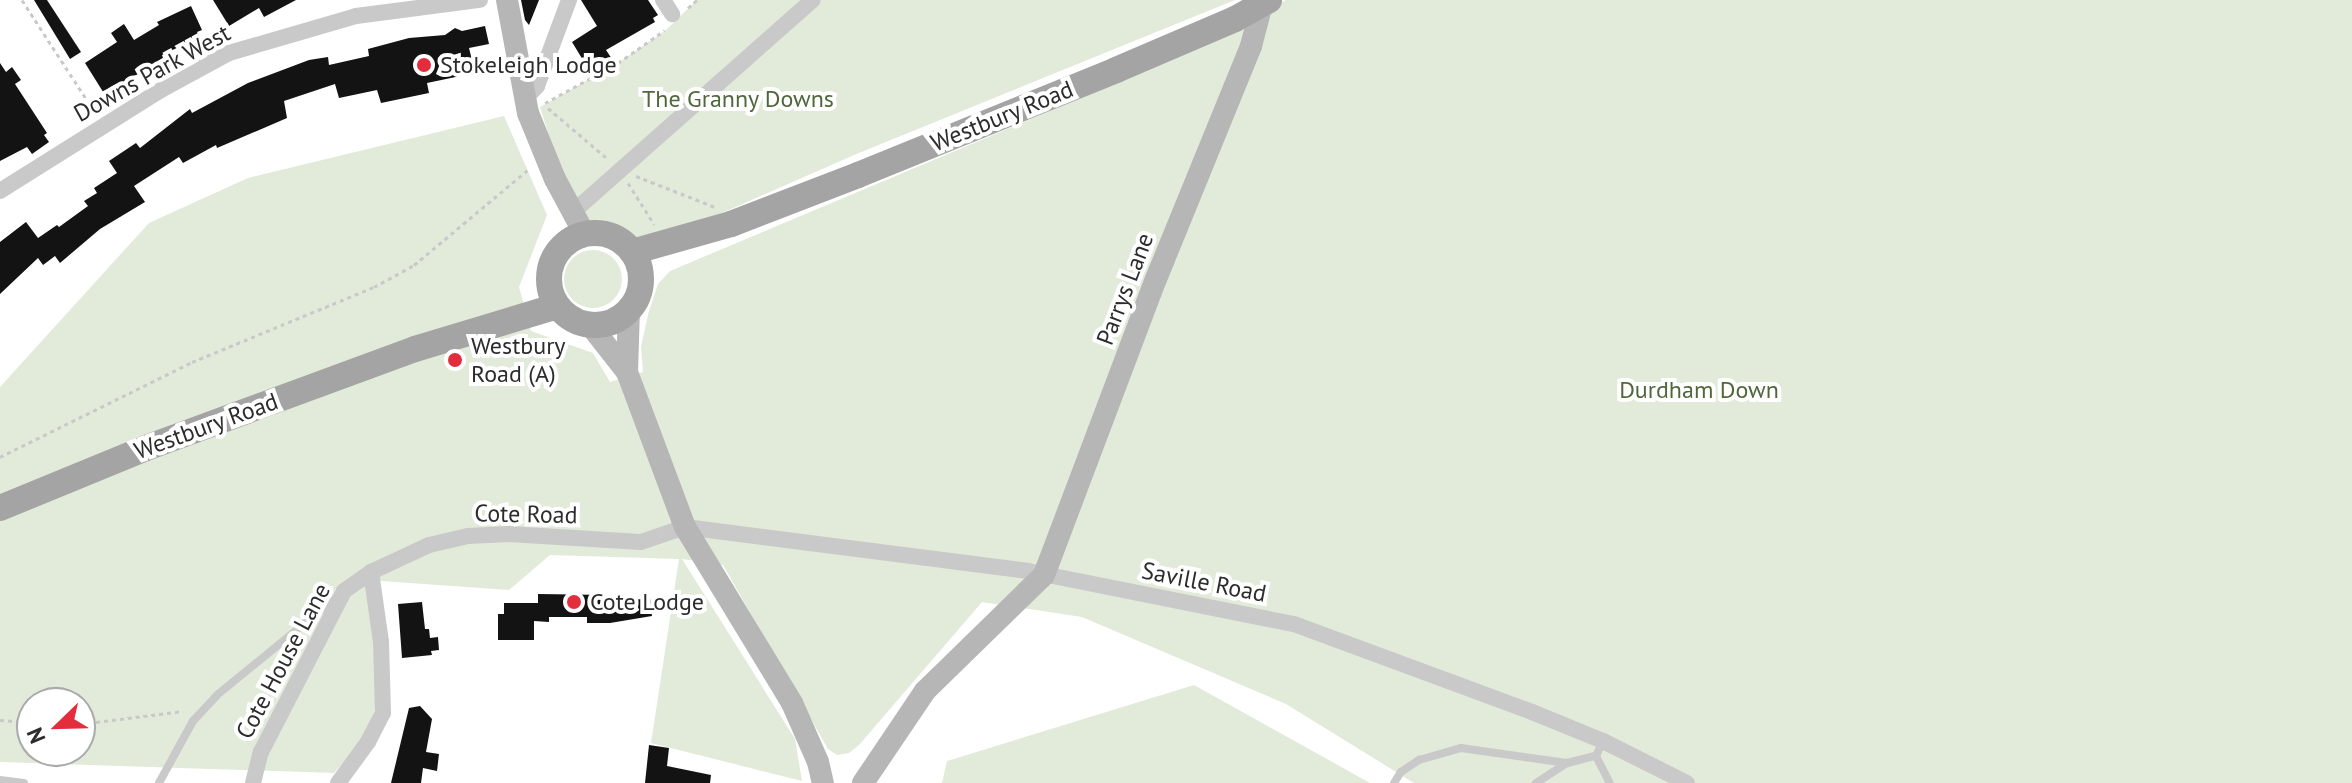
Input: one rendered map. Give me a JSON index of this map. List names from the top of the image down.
{
  "streets": {
    "main road": ["Westbury Road", "Parrys Lane"],
    "street": [
      "Downs Park West",
      "Cote Road",
      "Saville Road",
      "Cote House Lane"
    ]
  },
  "crossings": [
    ["Westbury Road", "Parrys Lane"],
    ["Parrys Lane", "Saville Road"],
    ["Cote Road", "Saville Road"],
    ["Cote Road", "Cote House Lane"]
  ],
  "parks": ["The Granny Downs", "Durdham Down"],
  "places": ["Stokeleigh Lodge", "Westbury Road (A)", "Cote Lodge"],
  "north": "bottom left"
}
